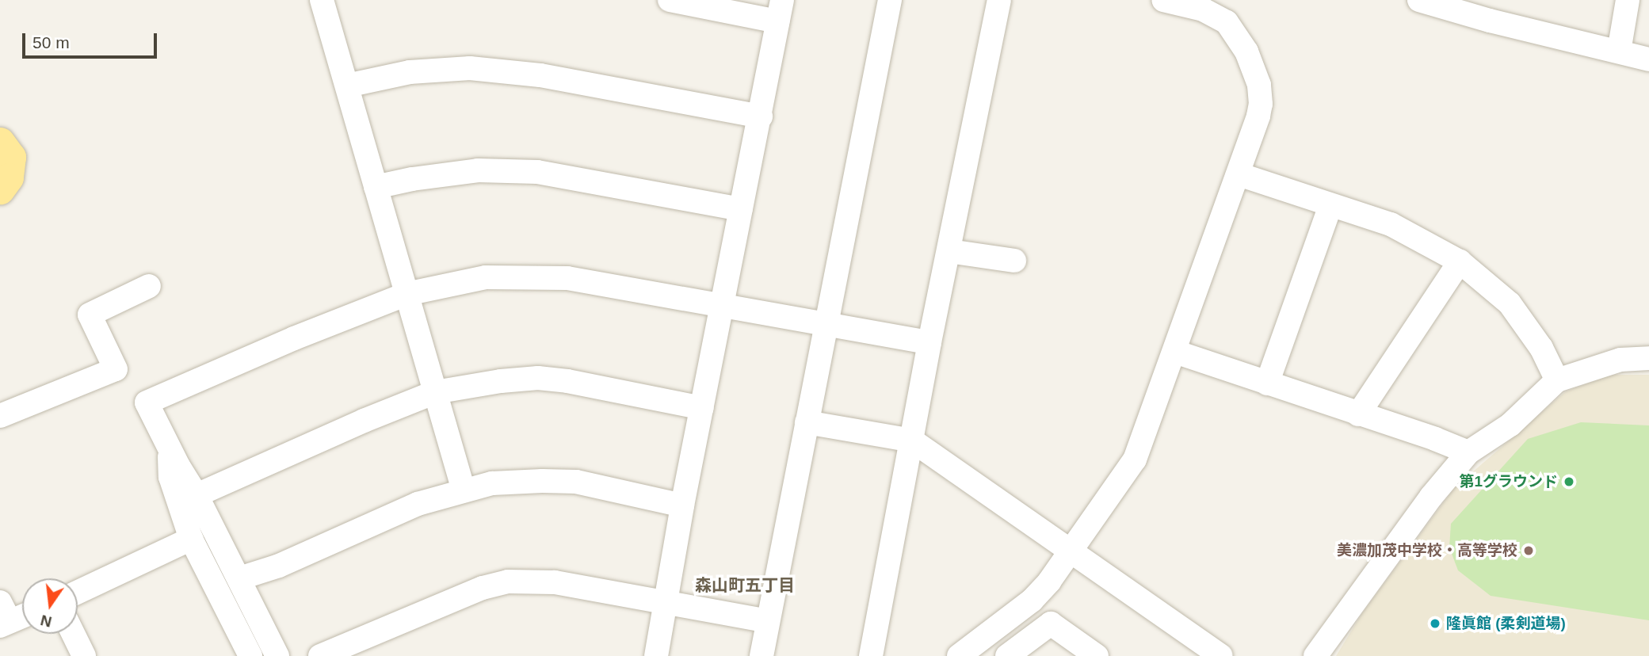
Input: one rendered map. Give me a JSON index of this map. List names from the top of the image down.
{
  "districts": ["森山町五丁目"],
  "places": ["第1グラウンド", "美濃加茂中学校・高等学校", "隆眞館 (柔剣道場)"],
  "scale_bar": "50 m",
  "north": "bottom"
}
